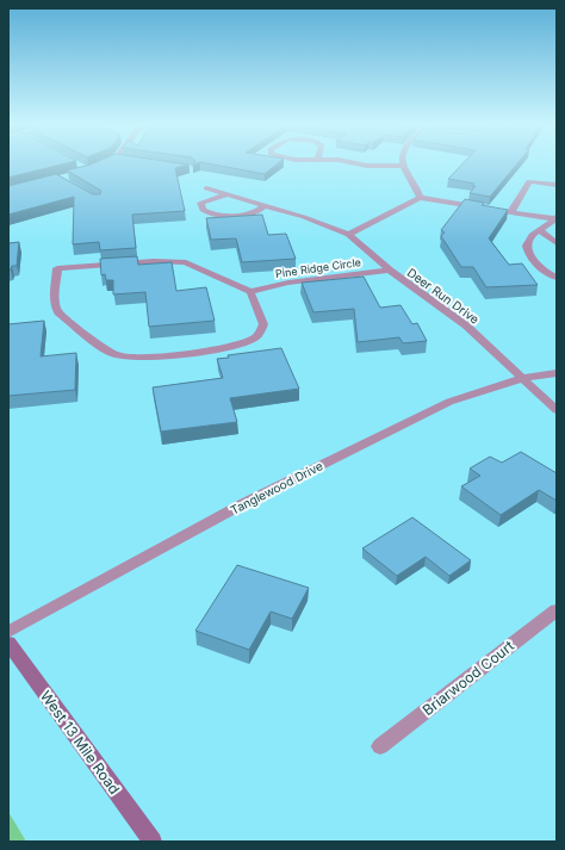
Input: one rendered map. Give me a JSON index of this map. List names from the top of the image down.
{
  "streets": {
    "street": [
      "Pine Ridge Circle",
      "Deer Run Drive",
      "Tanglewood Drive",
      "Briarwood Court",
      "West 13 Mile Road"
    ]
  },
  "crossings": [
    ["Pine Ridge Circle", "Deer Run Drive"],
    ["Deer Run Drive", "Tanglewood Drive"]
  ]
}
